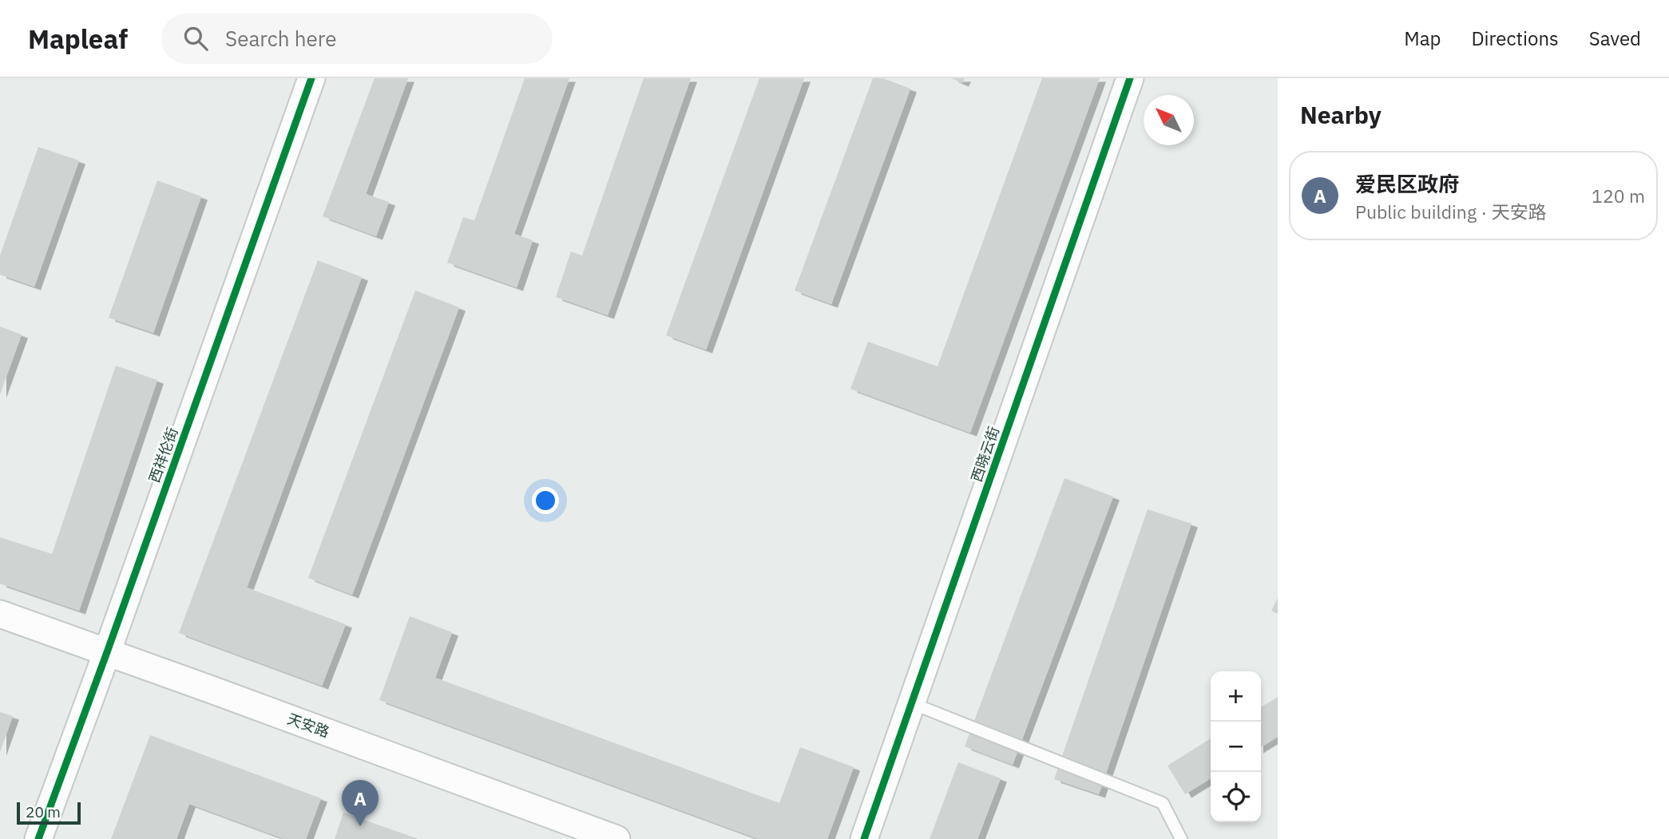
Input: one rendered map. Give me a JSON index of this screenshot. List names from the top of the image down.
{
  "streets": {
    "street": ["西晓云街", "西祥伦街", "天安路"]
  },
  "crossings": [
    ["西祥伦街", "天安路"]
  ],
  "scale_bar": "20 m",
  "north": "top left",
  "page": {
    "header": "Mapleaf",
    "search": "Search here",
    "nav": ["Map", "Directions", "Saved"],
    "heading": "Nearby",
    "list": [
      {
        "mark": "A",
        "name": "爱民区政府",
        "note": "Public building · 天安路",
        "value": "120 m"
      }
    ],
    "map_buttons": ["+", "−"],
    "pins": "A",
    "scale": "20 m"
  }
}
